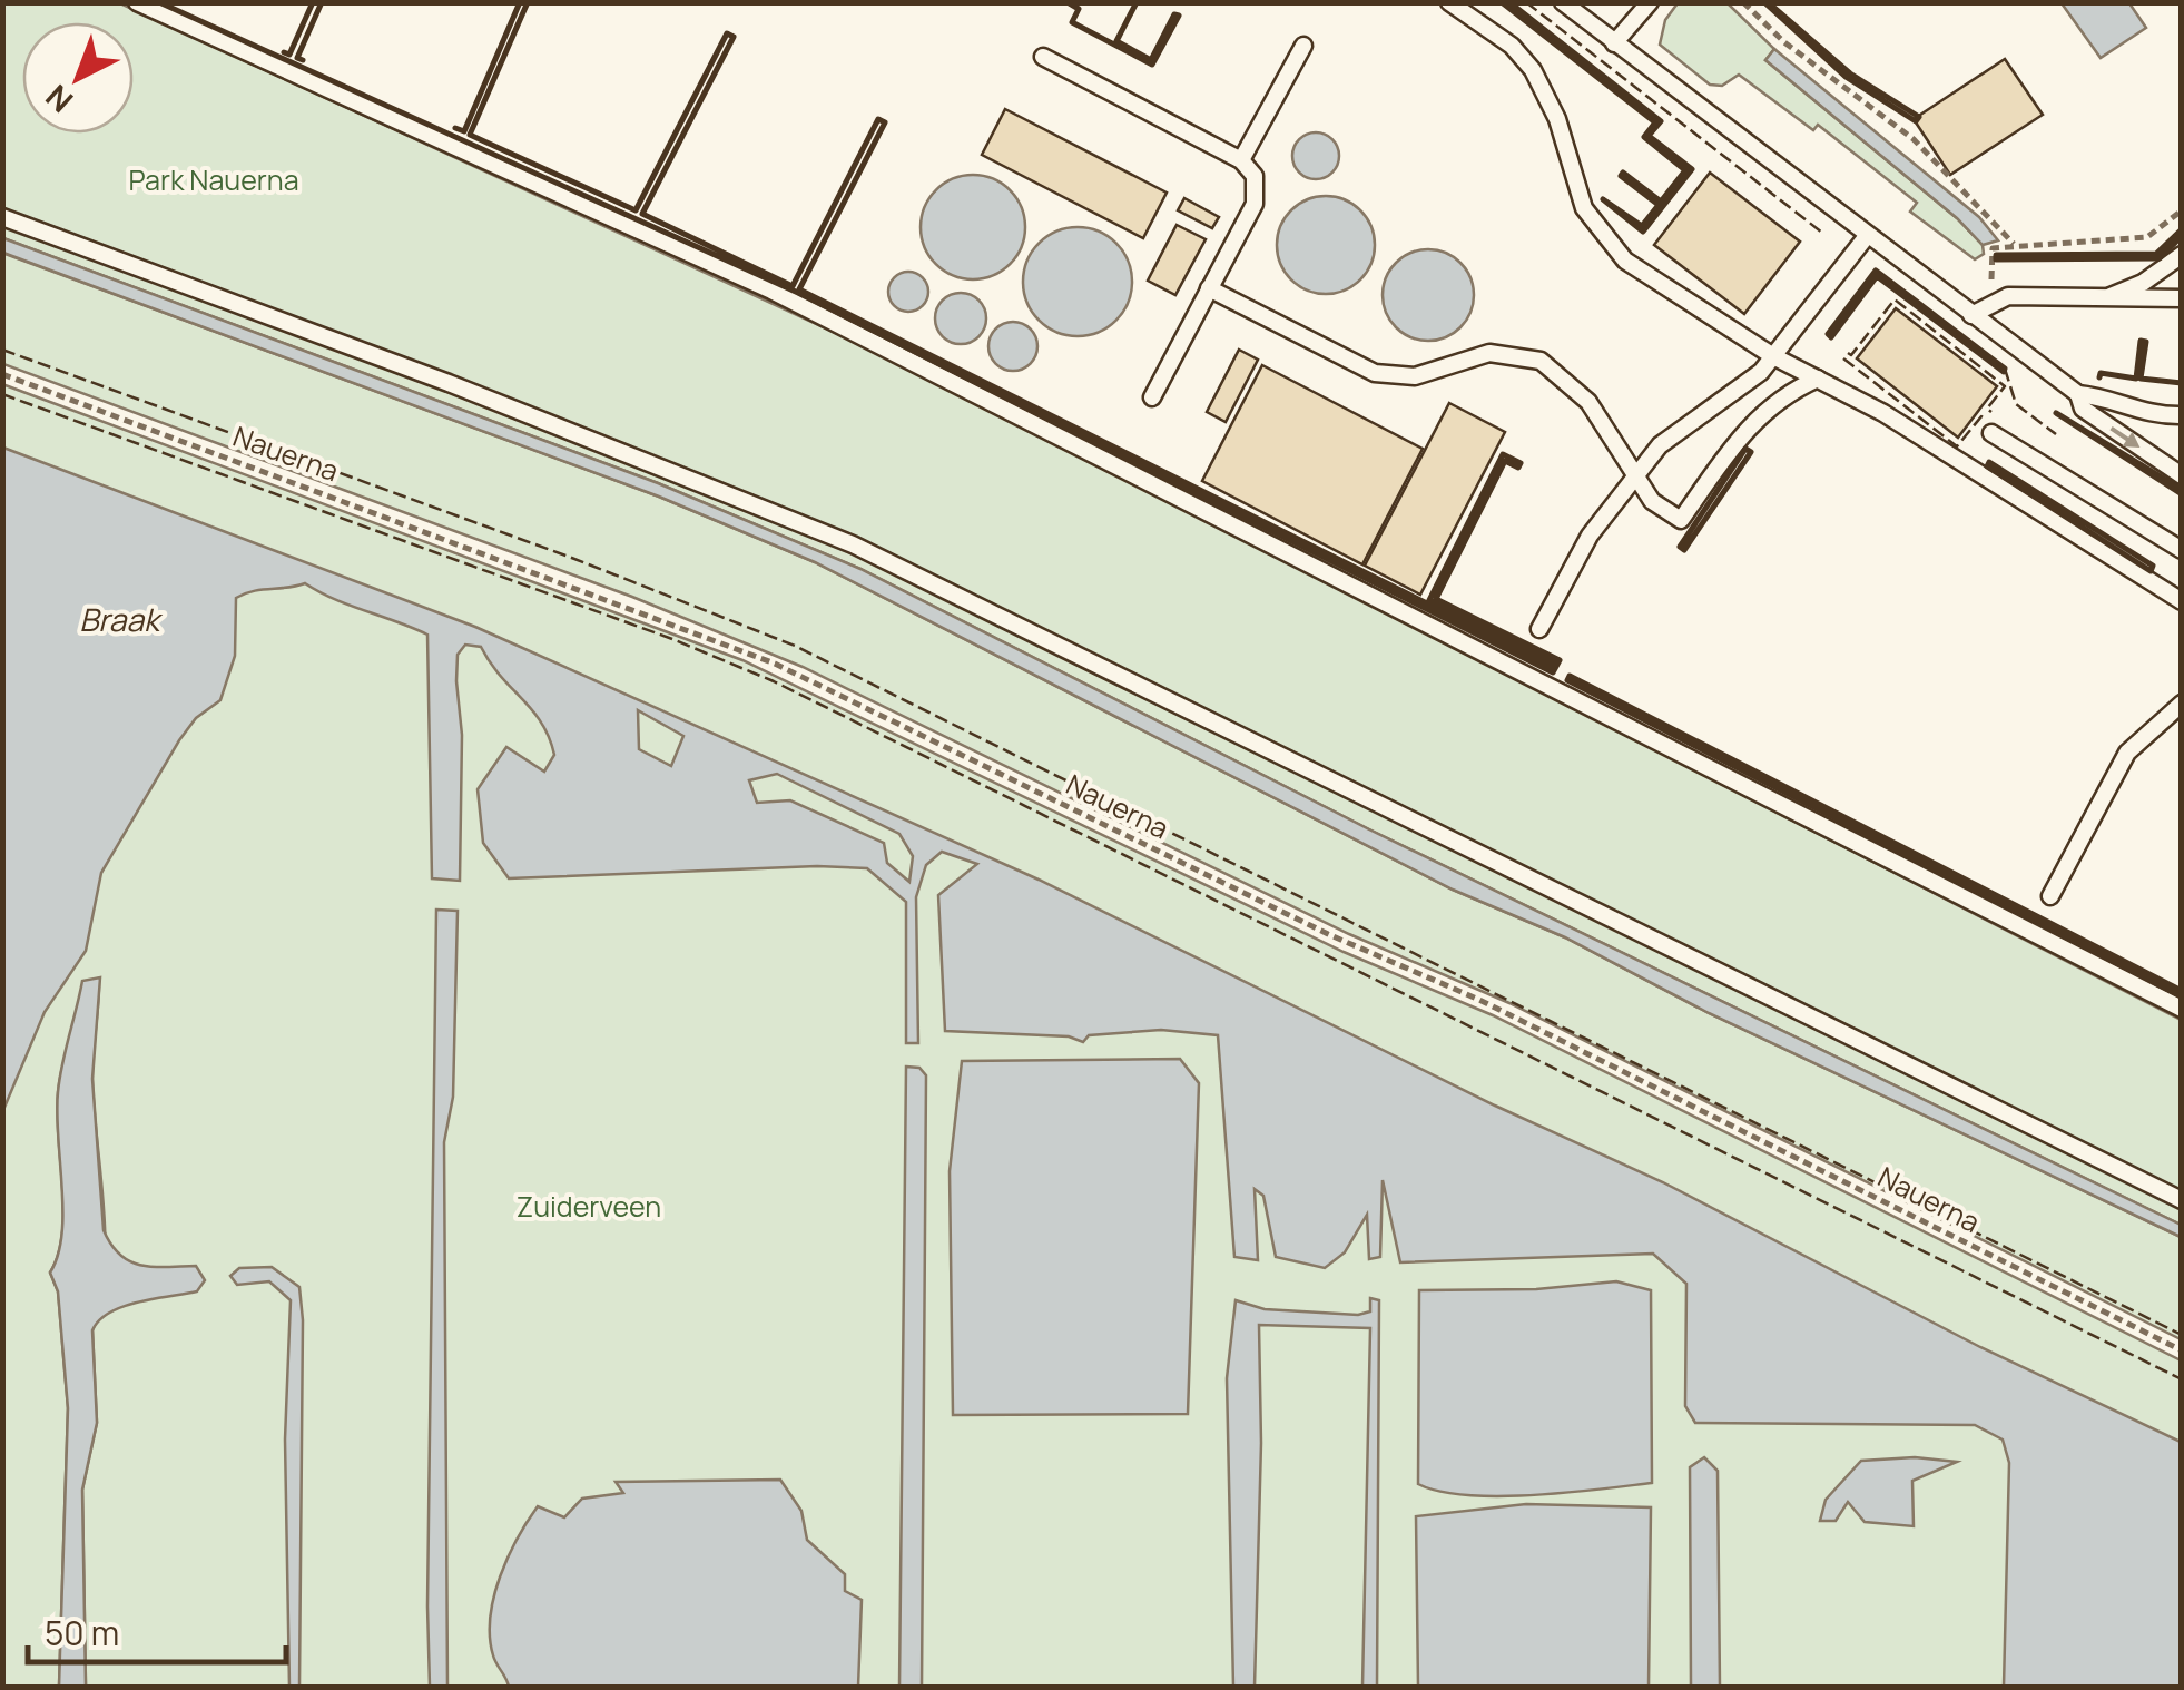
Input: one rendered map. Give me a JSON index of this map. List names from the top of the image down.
{
  "streets": {
    "path": ["Nauerna"]
  },
  "water": ["Braak"],
  "parks": ["Park Nauerna", "Zuiderveen"],
  "scale_bar": "50 m",
  "north": "bottom left"
}
